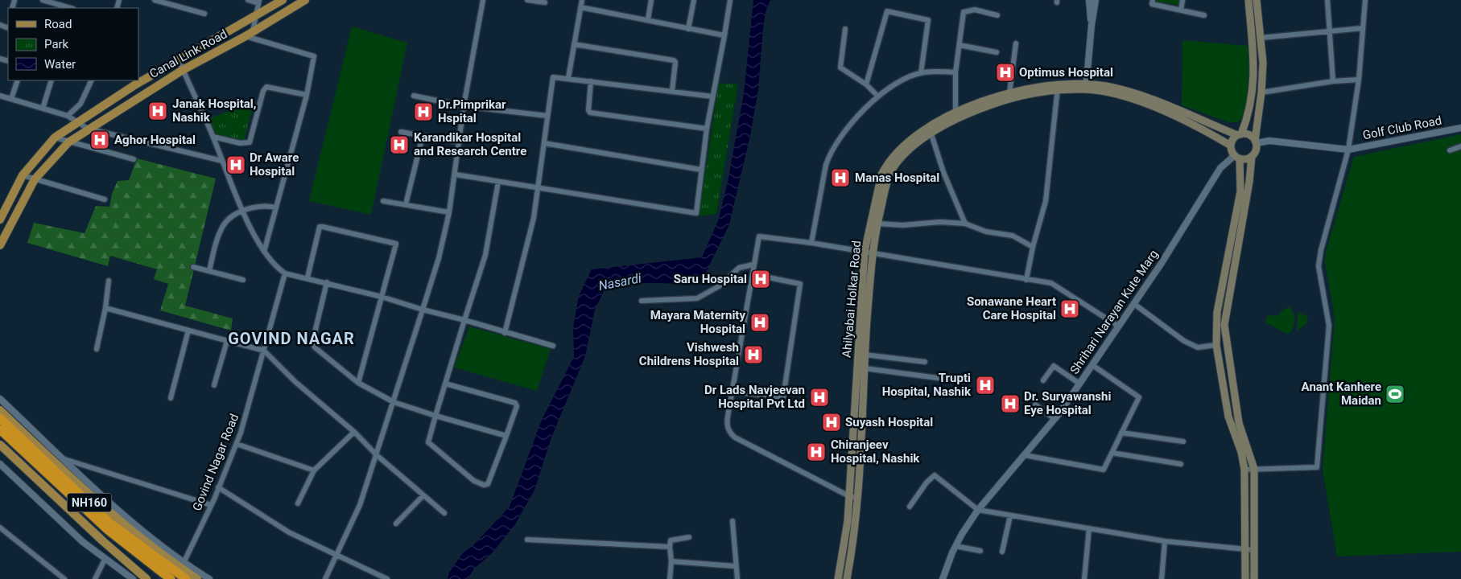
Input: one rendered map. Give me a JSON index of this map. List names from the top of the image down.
{
  "streets": {
    "highway": ["NH160"],
    "main road": ["Canal Link Road", "Ahilyabai Holkar Road"],
    "street": ["Golf Club Road", "Shrihari Narayan Kute Marg", "Govind Nagar Road"]
  },
  "crossings": [
    ["Ahilyabai Holkar Road", "Shrihari Narayan Kute Marg"]
  ],
  "districts": ["GOVIND NAGAR"],
  "water": ["Nasardi"],
  "places": {
    "hospital": [
      "Optimus Hospital",
      "Janak Hospital, Nashik",
      "Dr.Pimprikar Hspital",
      "Aghor Hospital",
      "Karandikar Hospital and Research Centre",
      "Dr Aware Hospital",
      "Manas Hospital",
      "Saru Hospital",
      "Sonawane Heart Care Hospital",
      "Mayara Maternity Hospital",
      "Vishwesh Childrens Hospital",
      "Trupti Hospital, Nashik",
      "Dr Lads Navjeevan Hospital Pvt Ltd",
      "Dr. Suryawanshi Eye Hospital",
      "Suyash Hospital",
      "Chiranjeev Hospital, Nashik"
    ],
    "sports": ["Anant Kanhere Maidan"]
  },
  "legend": ["Road", "Park", "Water"]
}
